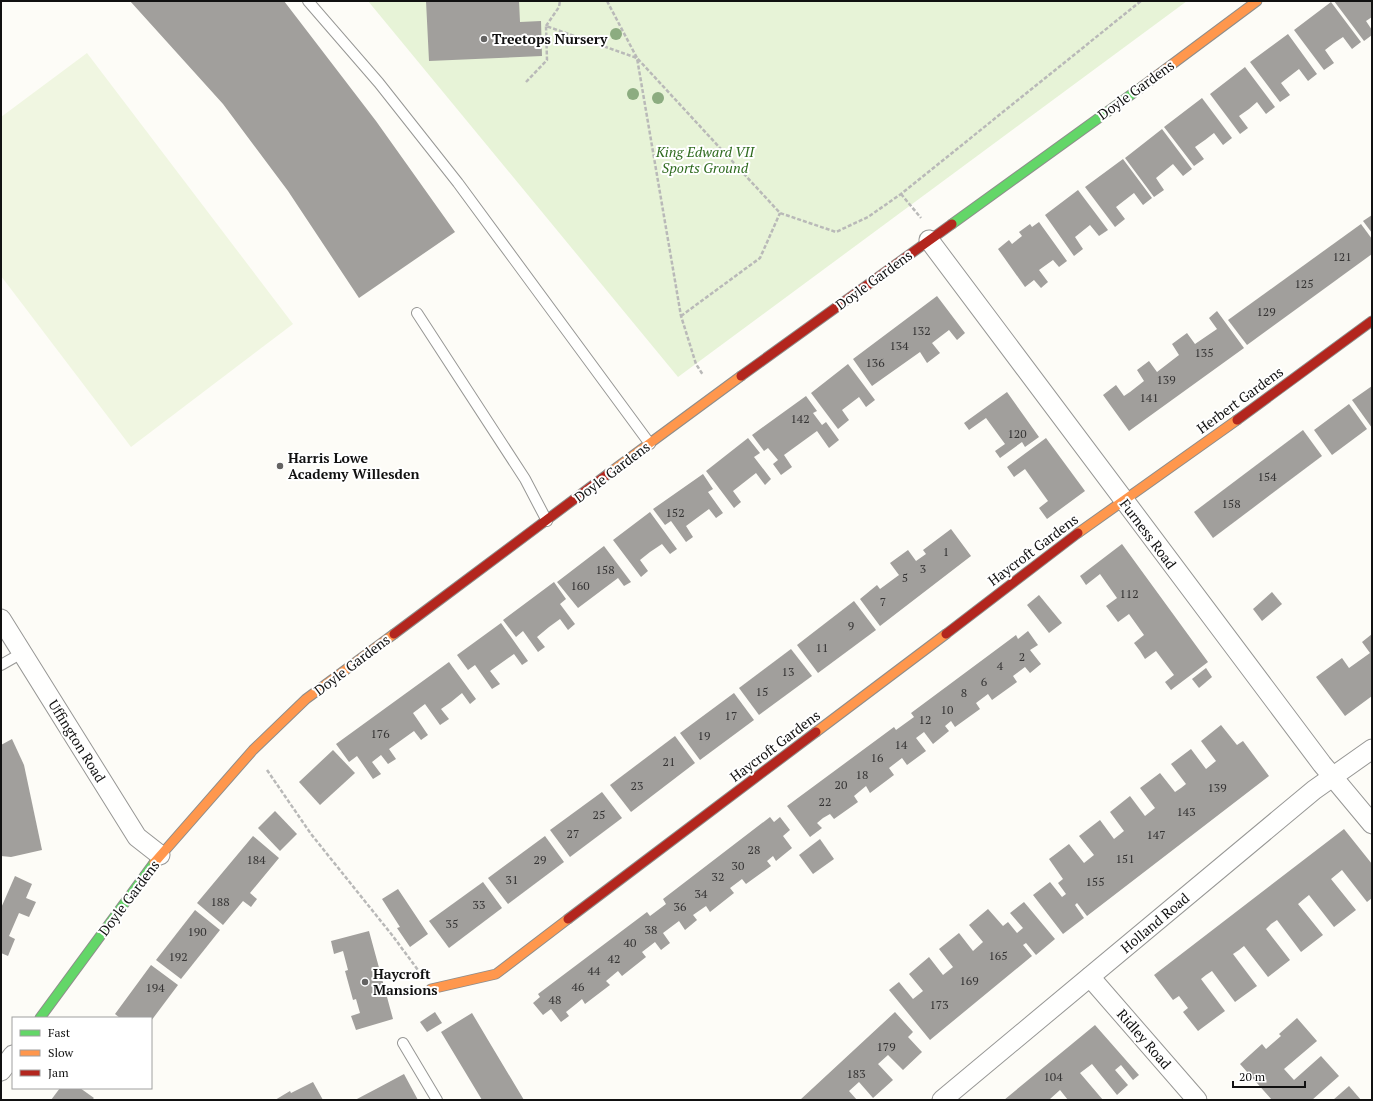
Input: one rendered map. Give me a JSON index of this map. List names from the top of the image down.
{
  "streets": {
    "street": [
      "Doyle Gardens",
      "Herbert Gardens",
      "Furness Road",
      "Haycroft Gardens",
      "Uffington Road",
      "Holland Road",
      "Ridley Road"
    ]
  },
  "crossings": [
    ["Doyle Gardens", "Furness Road"],
    ["Doyle Gardens", "Uffington Road"],
    ["Herbert Gardens", "Furness Road"],
    ["Herbert Gardens", "Haycroft Gardens"],
    ["Furness Road", "Haycroft Gardens"],
    ["Furness Road", "Holland Road"],
    ["Holland Road", "Ridley Road"]
  ],
  "parks": ["King Edward VII Sports Ground"],
  "places": ["Treetops Nursery", "Harris Lowe Academy Willesden", "Haycroft Mansions"],
  "house_numbers": [
    "121",
    "125",
    "129",
    "132",
    "134",
    "135",
    "136",
    "139",
    "141",
    "142",
    "120",
    "154",
    "158",
    "152",
    "1",
    "3",
    "158",
    "5",
    "160",
    "112",
    "7",
    "9",
    "11",
    "2",
    "4",
    "13",
    "6",
    "15",
    "8",
    "10",
    "17",
    "12",
    "176",
    "19",
    "14",
    "16",
    "21",
    "18",
    "20",
    "23",
    "139",
    "22",
    "143",
    "25",
    "27",
    "147",
    "28",
    "151",
    "184",
    "29",
    "30",
    "32",
    "31",
    "155",
    "34",
    "188",
    "33",
    "36",
    "35",
    "38",
    "190",
    "40",
    "165",
    "192",
    "42",
    "44",
    "169",
    "46",
    "194",
    "48",
    "173",
    "179",
    "183",
    "104"
  ],
  "legend": ["Fast", "Slow", "Jam"],
  "scale_bar": "20 m"
}
